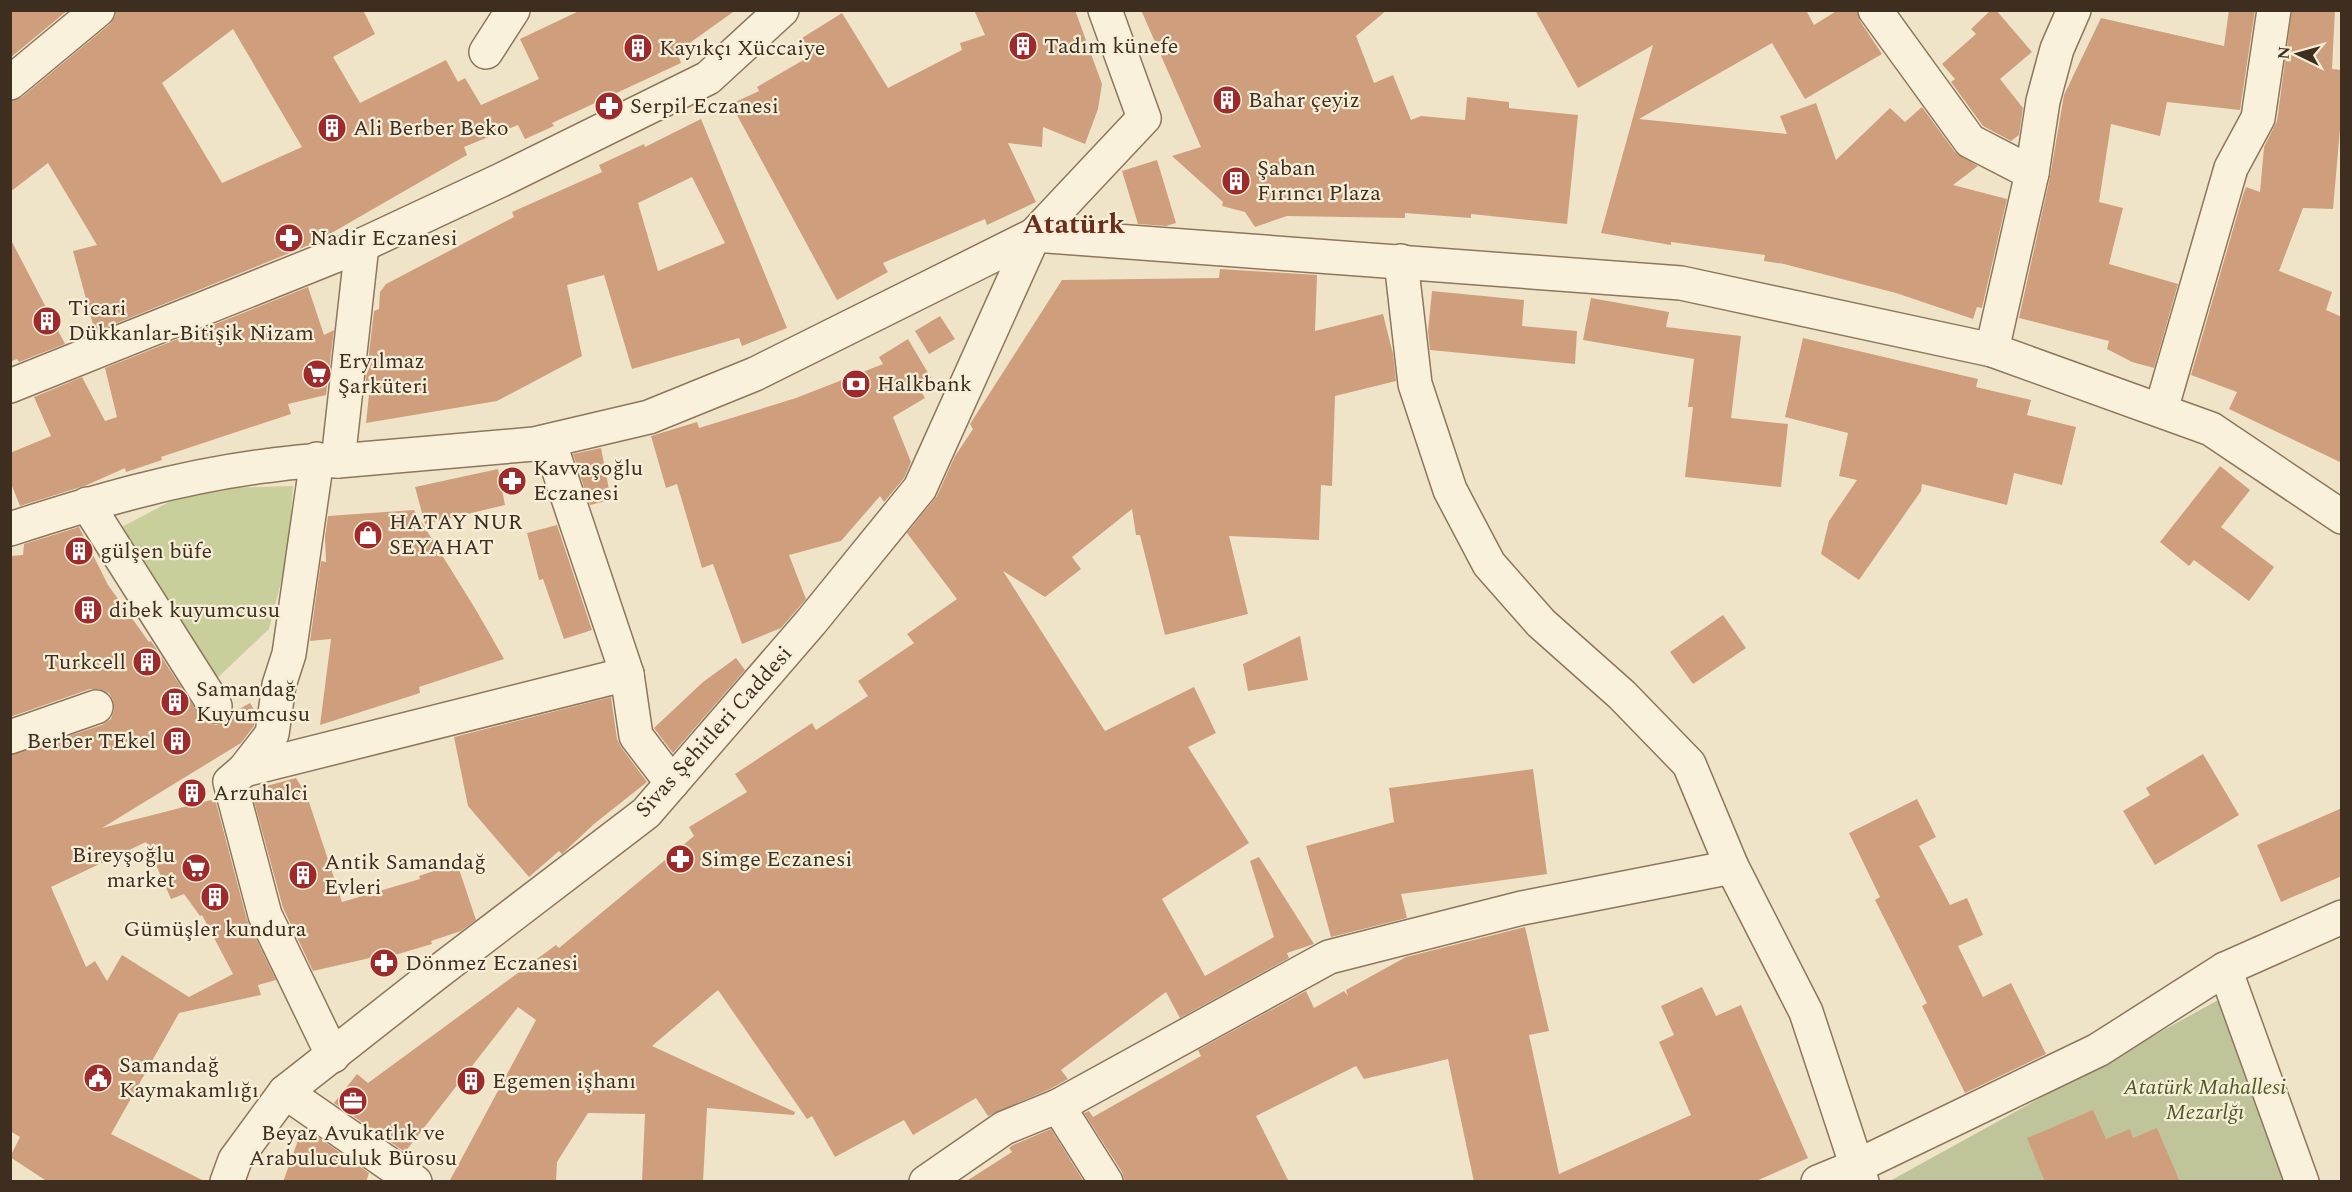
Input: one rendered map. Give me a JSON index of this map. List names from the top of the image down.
{
  "streets": {
    "street": ["Sivas Şehitleri Caddesi"]
  },
  "districts": ["Atatürk"],
  "parks": ["Atatürk Mahallesi Mezarlğı"],
  "places": {
    "building": [
      "Tadım künefe",
      "Kayıkçı Xüccaiye",
      "Bahar çeyiz",
      "Ali Berber Beko",
      "Şaban Fırıncı Plaza",
      "Ticari Dükkanlar-Bitişik Nizam",
      "gülşen büfe",
      "dibek kuyumcusu",
      "Turkcell",
      "Samandağ Kuyumcusu",
      "Berber TEkel",
      "Arzuhalci",
      "Antik Samandağ Evleri",
      "Gümüşler kundura",
      "Egemen işhanı"
    ],
    "pharmacy": [
      "Serpil Eczanesi",
      "Nadir Eczanesi",
      "Kavvaşoğlu Eczanesi",
      "Simge Eczanesi",
      "Dönmez Eczanesi"
    ],
    "supermarket": ["Eryılmaz Şarküteri", "Bireyşoğlu market"],
    "bank": ["Halkbank"],
    "shop": ["HATAY NUR SEYAHAT"],
    "public building": ["Samandağ Kaymakamlığı"],
    "office": ["Beyaz Avukatlık ve Arabuluculuk Bürosu"]
  },
  "north": "left"
}
